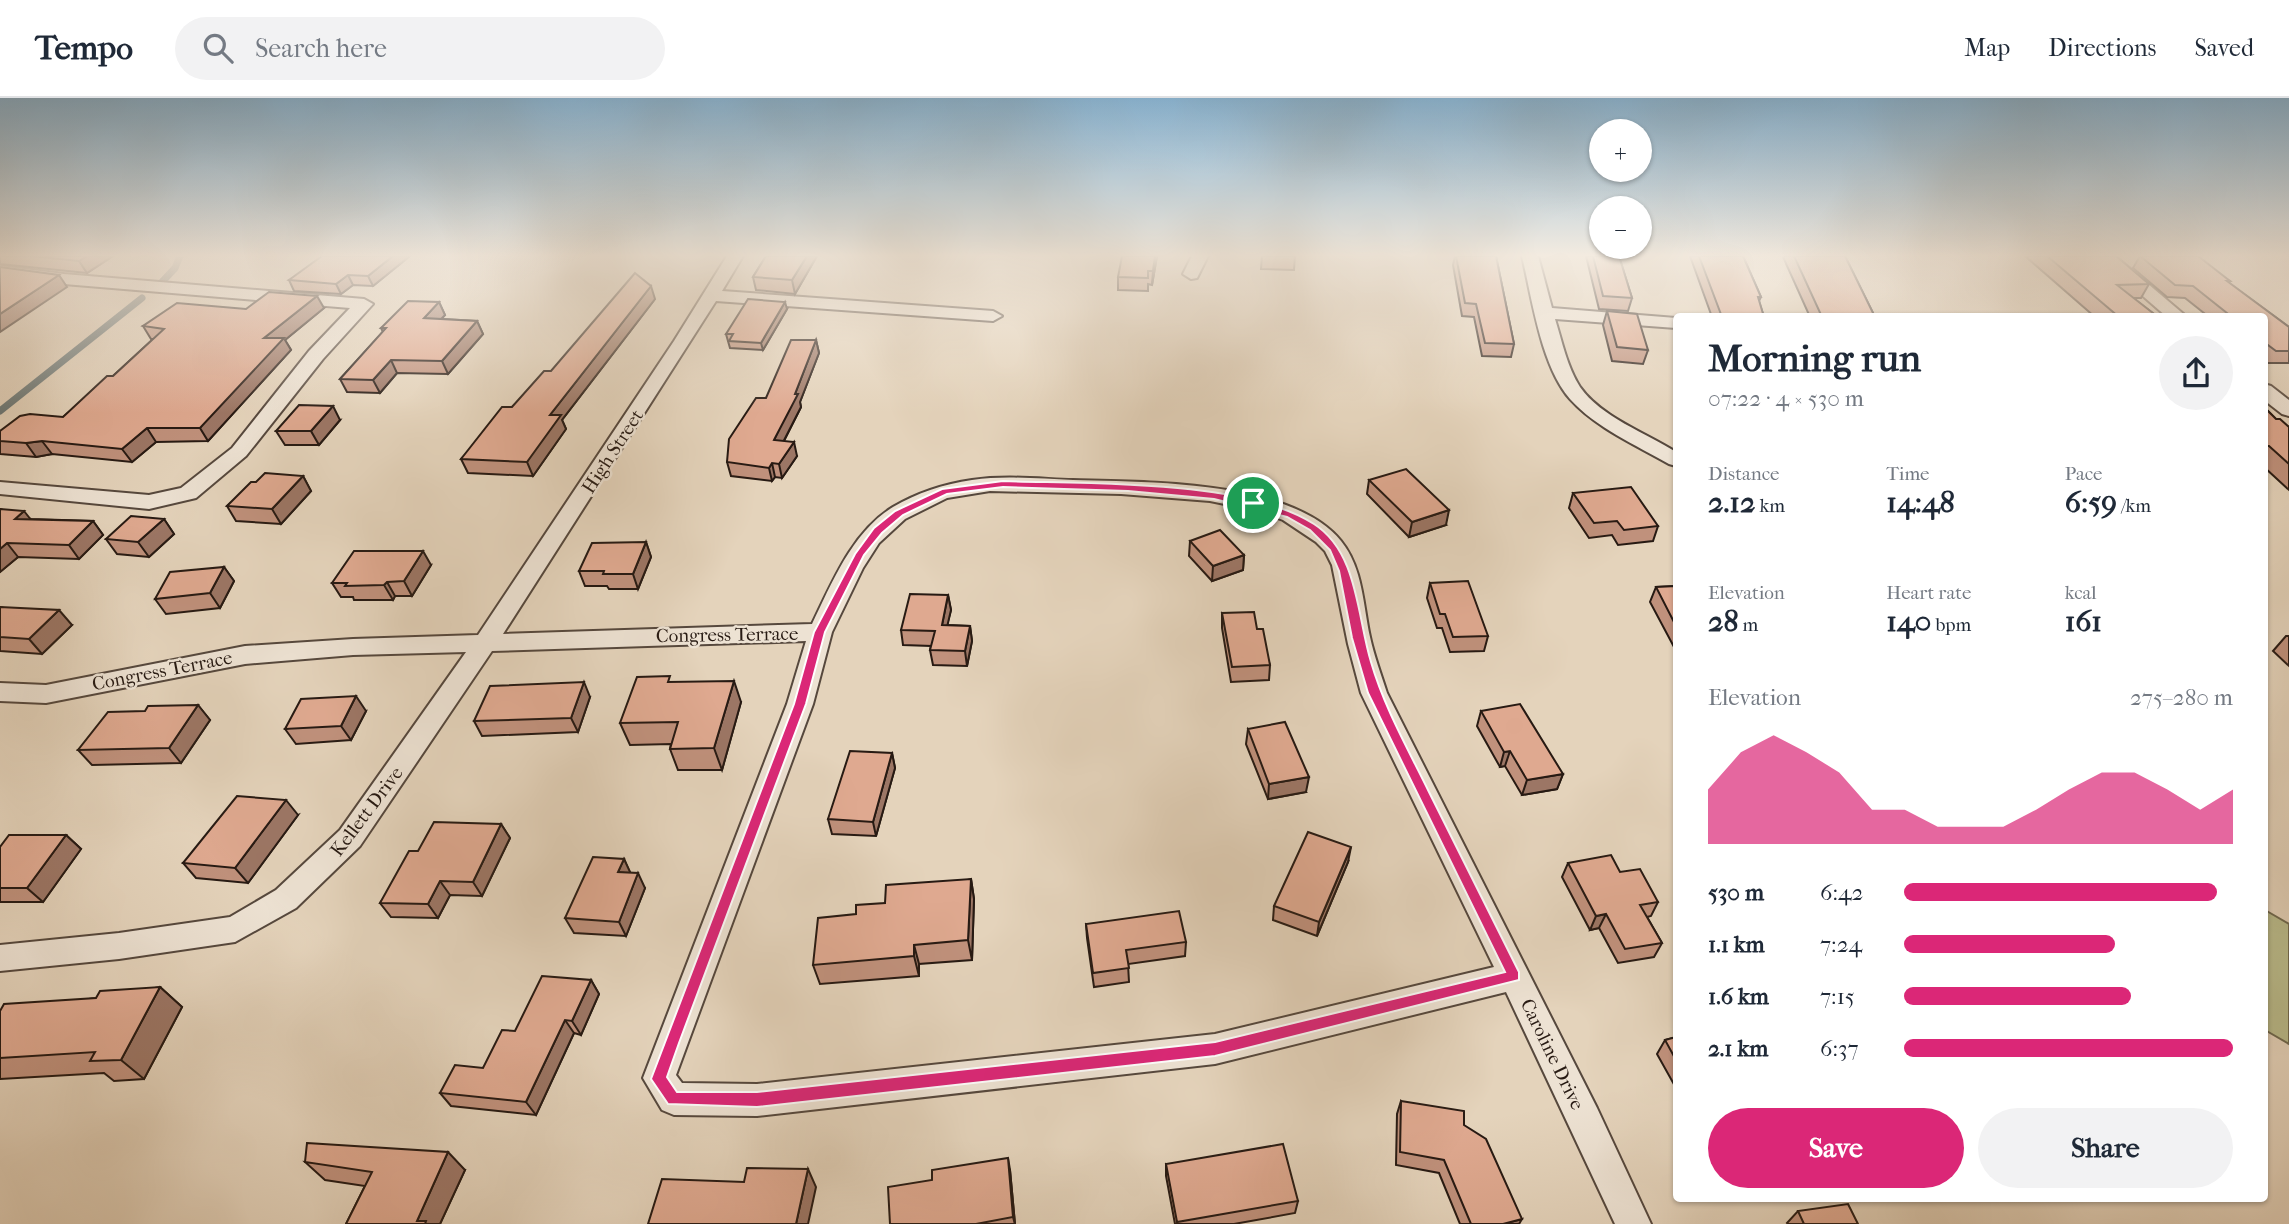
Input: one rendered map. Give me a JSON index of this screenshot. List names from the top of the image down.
{
  "streets": {
    "street": [
      "High Street",
      "Congress Terrace",
      "Kellett Drive",
      "Caroline Drive"
    ]
  },
  "crossings": [
    ["High Street", "Congress Terrace"],
    ["High Street", "Kellett Drive"],
    ["Congress Terrace", "Kellett Drive"],
    ["Congress Terrace", "Caroline Drive"]
  ],
  "page": {
    "header": "Tempo",
    "search": "Search here",
    "nav": ["Map", "Directions", "Saved"],
    "map_buttons": ["+", "−"],
    "heading": ["Morning run", "07:22 · 4 × 530 m"],
    "stats": [
      ["Distance", "2.12 km"],
      ["Time", "14:48"],
      ["Pace", "6:59 /km"],
      ["Elevation", "28 m"],
      ["Heart rate", "140 bpm"],
      ["kcal", "161"]
    ],
    "chart": ["Elevation", "275–280 m"],
    "list": [
      {
        "name": "530 m",
        "note": "6:42"
      },
      {
        "name": "1.1 km",
        "note": "7:24"
      },
      {
        "name": "1.6 km",
        "note": "7:15"
      },
      {
        "name": "2.1 km",
        "note": "6:37"
      }
    ],
    "buttons": ["Save", "Share"]
  }
}
